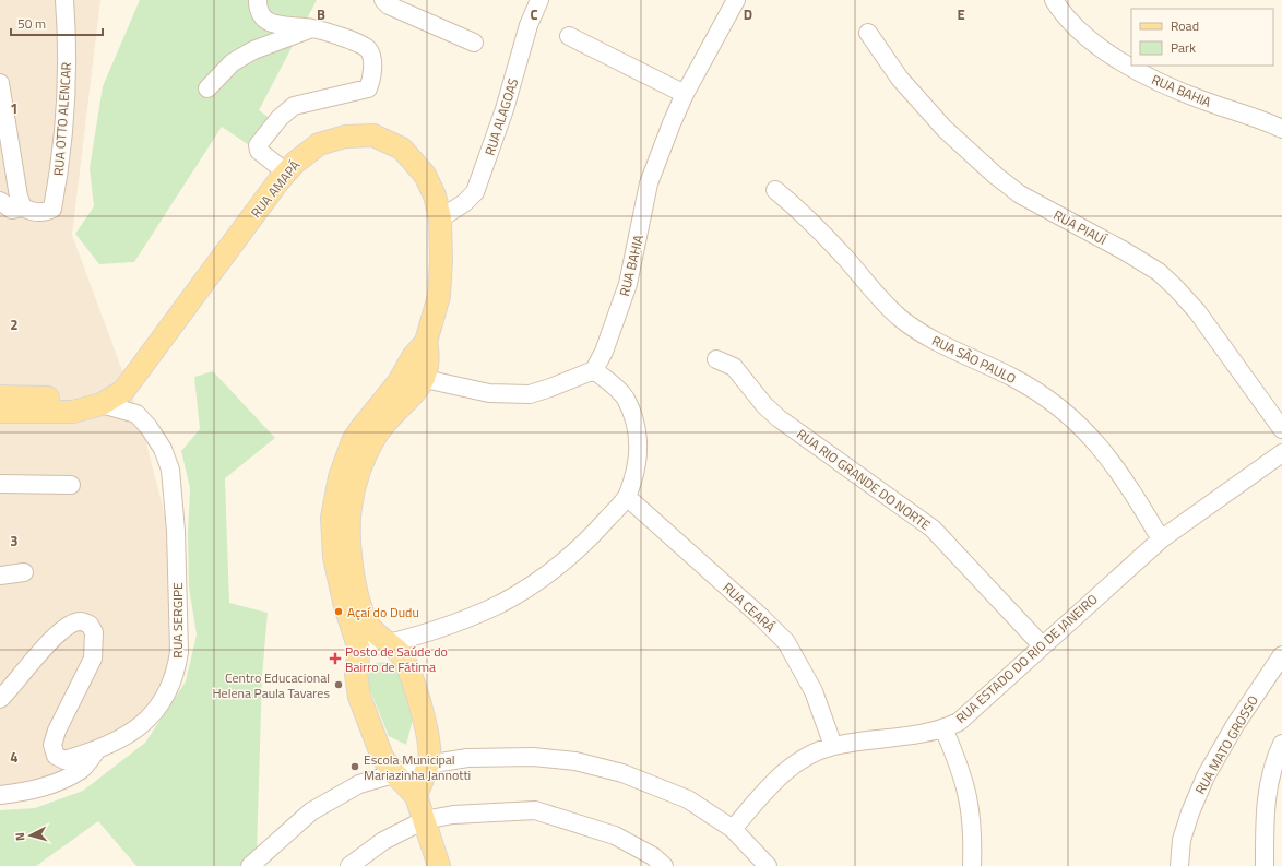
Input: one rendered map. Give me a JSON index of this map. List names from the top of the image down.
{
  "streets": {
    "main road": ["RUA AMAPÁ"],
    "street": [
      "RUA BAHIA",
      "RUA ALAGOAS",
      "RUA OTTO ALENCAR",
      "RUA PIAUÍ",
      "RUA SÃO PAULO",
      "RUA RIO GRANDE DO NORTE",
      "RUA CEARÁ",
      "RUA SERGIPE",
      "RUA ESTADO DO RIO DE JANEIRO",
      "RUA MATO GROSSO"
    ]
  },
  "crossings": [
    ["RUA ALAGOAS", "RUA AMAPÁ"],
    ["RUA AMAPÁ", "RUA SERGIPE"],
    ["RUA SÃO PAULO", "RUA ESTADO DO RIO DE JANEIRO"],
    ["RUA RIO GRANDE DO NORTE", "RUA ESTADO DO RIO DE JANEIRO"],
    ["RUA CEARÁ", "RUA ESTADO DO RIO DE JANEIRO"]
  ],
  "places": {
    "other": ["Açaí do Dudu", "Centro Educacional Helena Paula Tavares", "Escola Municipal Mariazinha Jannotti"],
    "health": ["Posto de Saúde do Bairro de Fátima"]
  },
  "legend": ["Road", "Park"],
  "scale_bar": "50 m",
  "north": "left",
  "grid": {
    "columns": [
      "B",
      "C",
      "D",
      "E"
    ],
    "rows": [
      "1",
      "2",
      "3",
      "4"
    ]
  }
}
